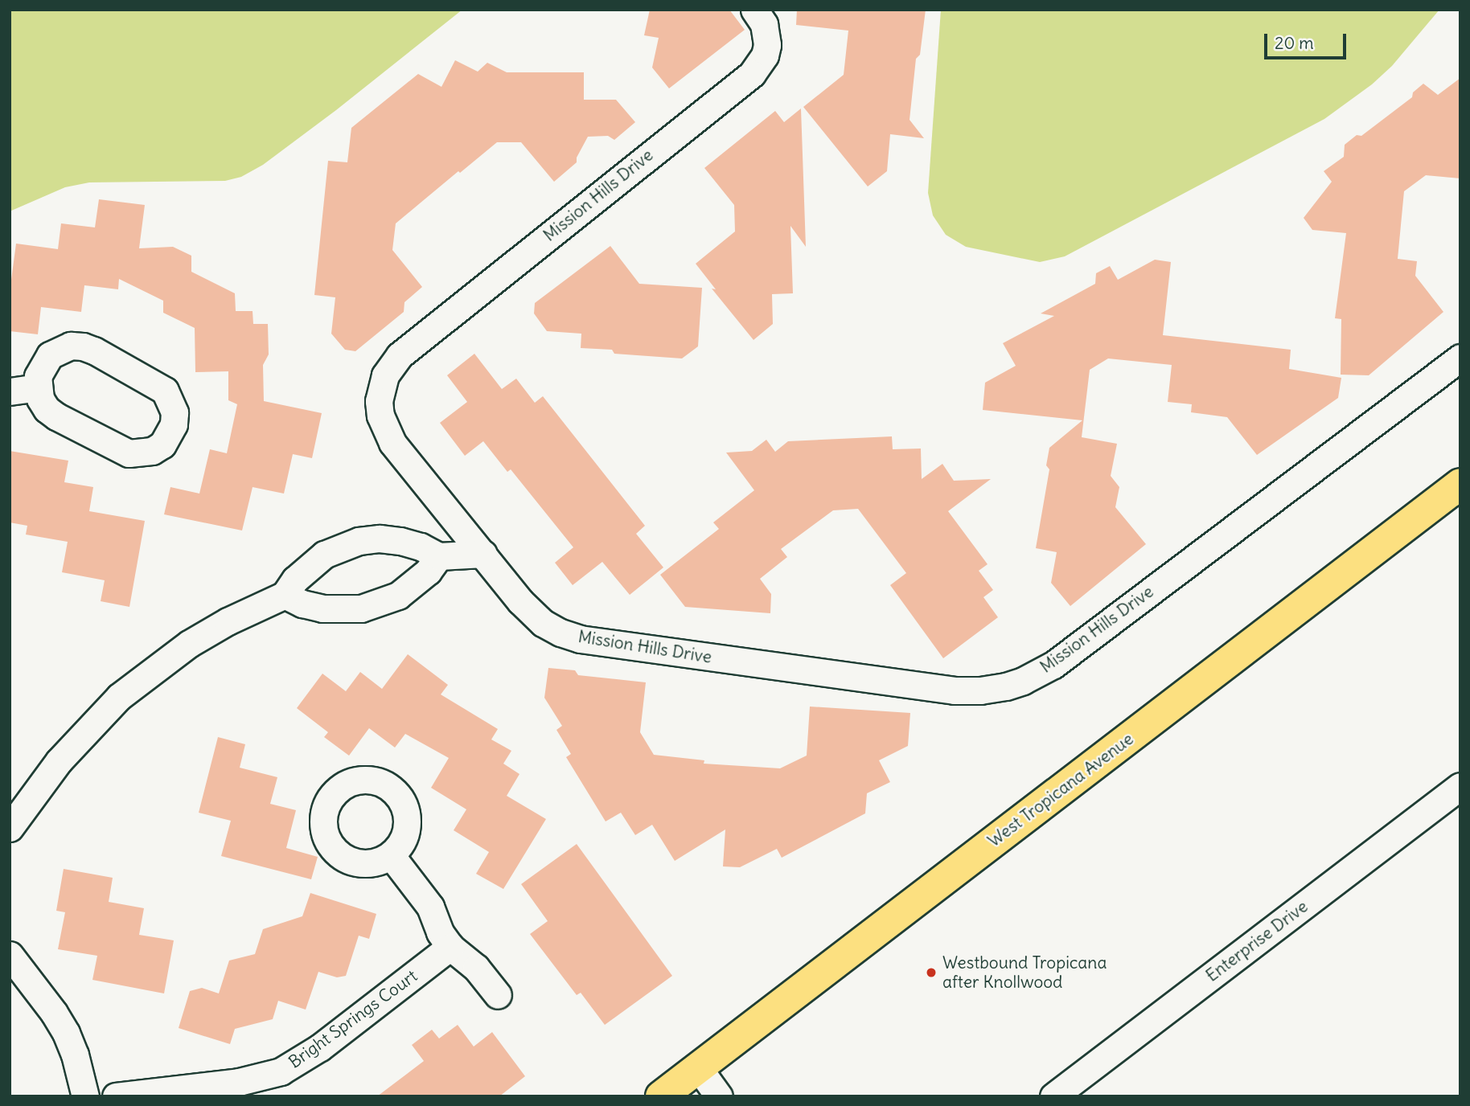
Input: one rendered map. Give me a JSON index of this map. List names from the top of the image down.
{
  "streets": {
    "main road": ["West Tropicana Avenue"],
    "street": ["Mission Hills Drive", "Enterprise Drive", "Bright Springs Court"]
  },
  "places": ["Westbound Tropicana after Knollwood"],
  "scale_bar": "20 m"
}
